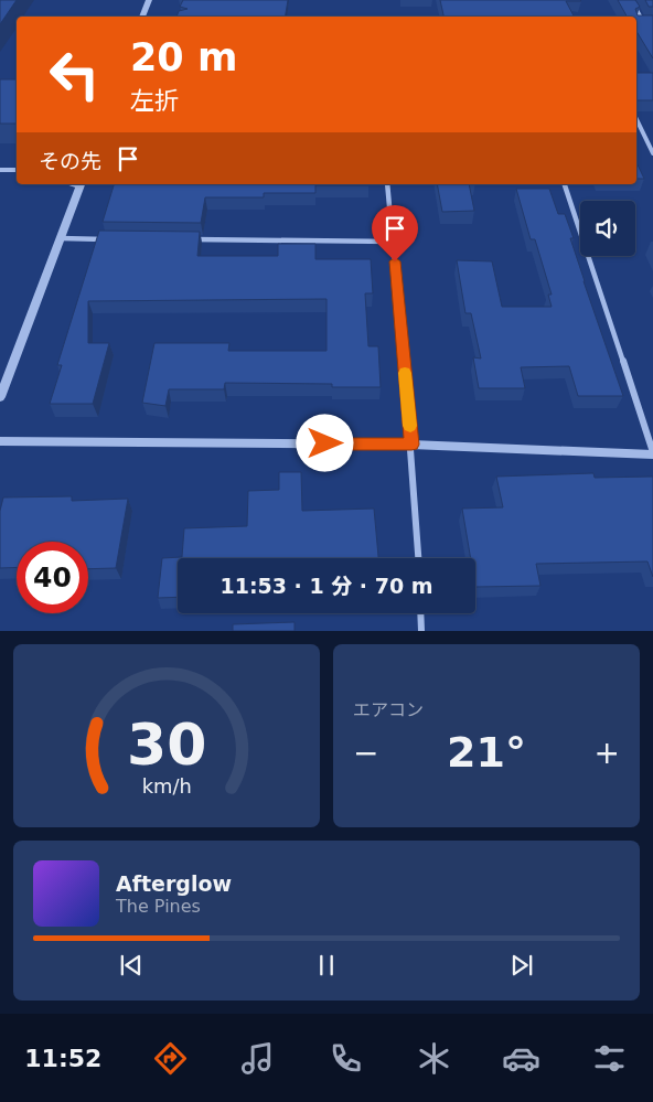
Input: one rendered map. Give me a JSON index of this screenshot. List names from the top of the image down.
{
  "page": {
    "turn": ["20 m", "左折"],
    "then": "その先",
    "limit": "40",
    "trip": "11:53 · 1 分 · 70 m",
    "tile": "エアコン",
    "heat": ["−", "21°", "+"],
    "song": ["Afterglow", "The Pines"],
    "tabs": "11:52",
    "gauge": ["30", "km/h"]
  }
}
